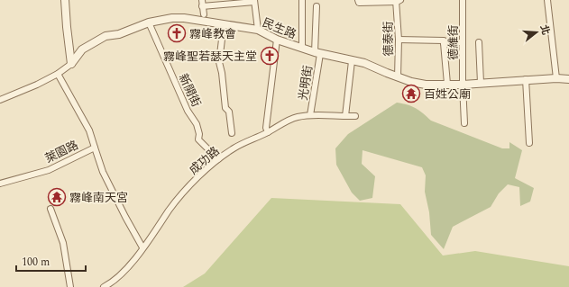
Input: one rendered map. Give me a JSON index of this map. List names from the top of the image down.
{
  "streets": {
    "street": [
      "民生路",
      "德泰街",
      "德維街",
      "光明街",
      "新開街",
      "萊園路",
      "成功路"
    ]
  },
  "crossings": [
    ["民生路", "德泰街"],
    ["民生路", "德維街"],
    ["民生路", "光明街"],
    ["民生路", "新開街"],
    ["民生路", "萊園路"],
    ["光明街", "成功路"],
    ["新開街", "成功路"]
  ],
  "places": {
    "church": ["霧峰教會", "霧峰聖若瑟天主堂"],
    "temple": ["百姓公廟", "霧峰南天宮"]
  },
  "scale_bar": "100 m",
  "north": "right"
}
